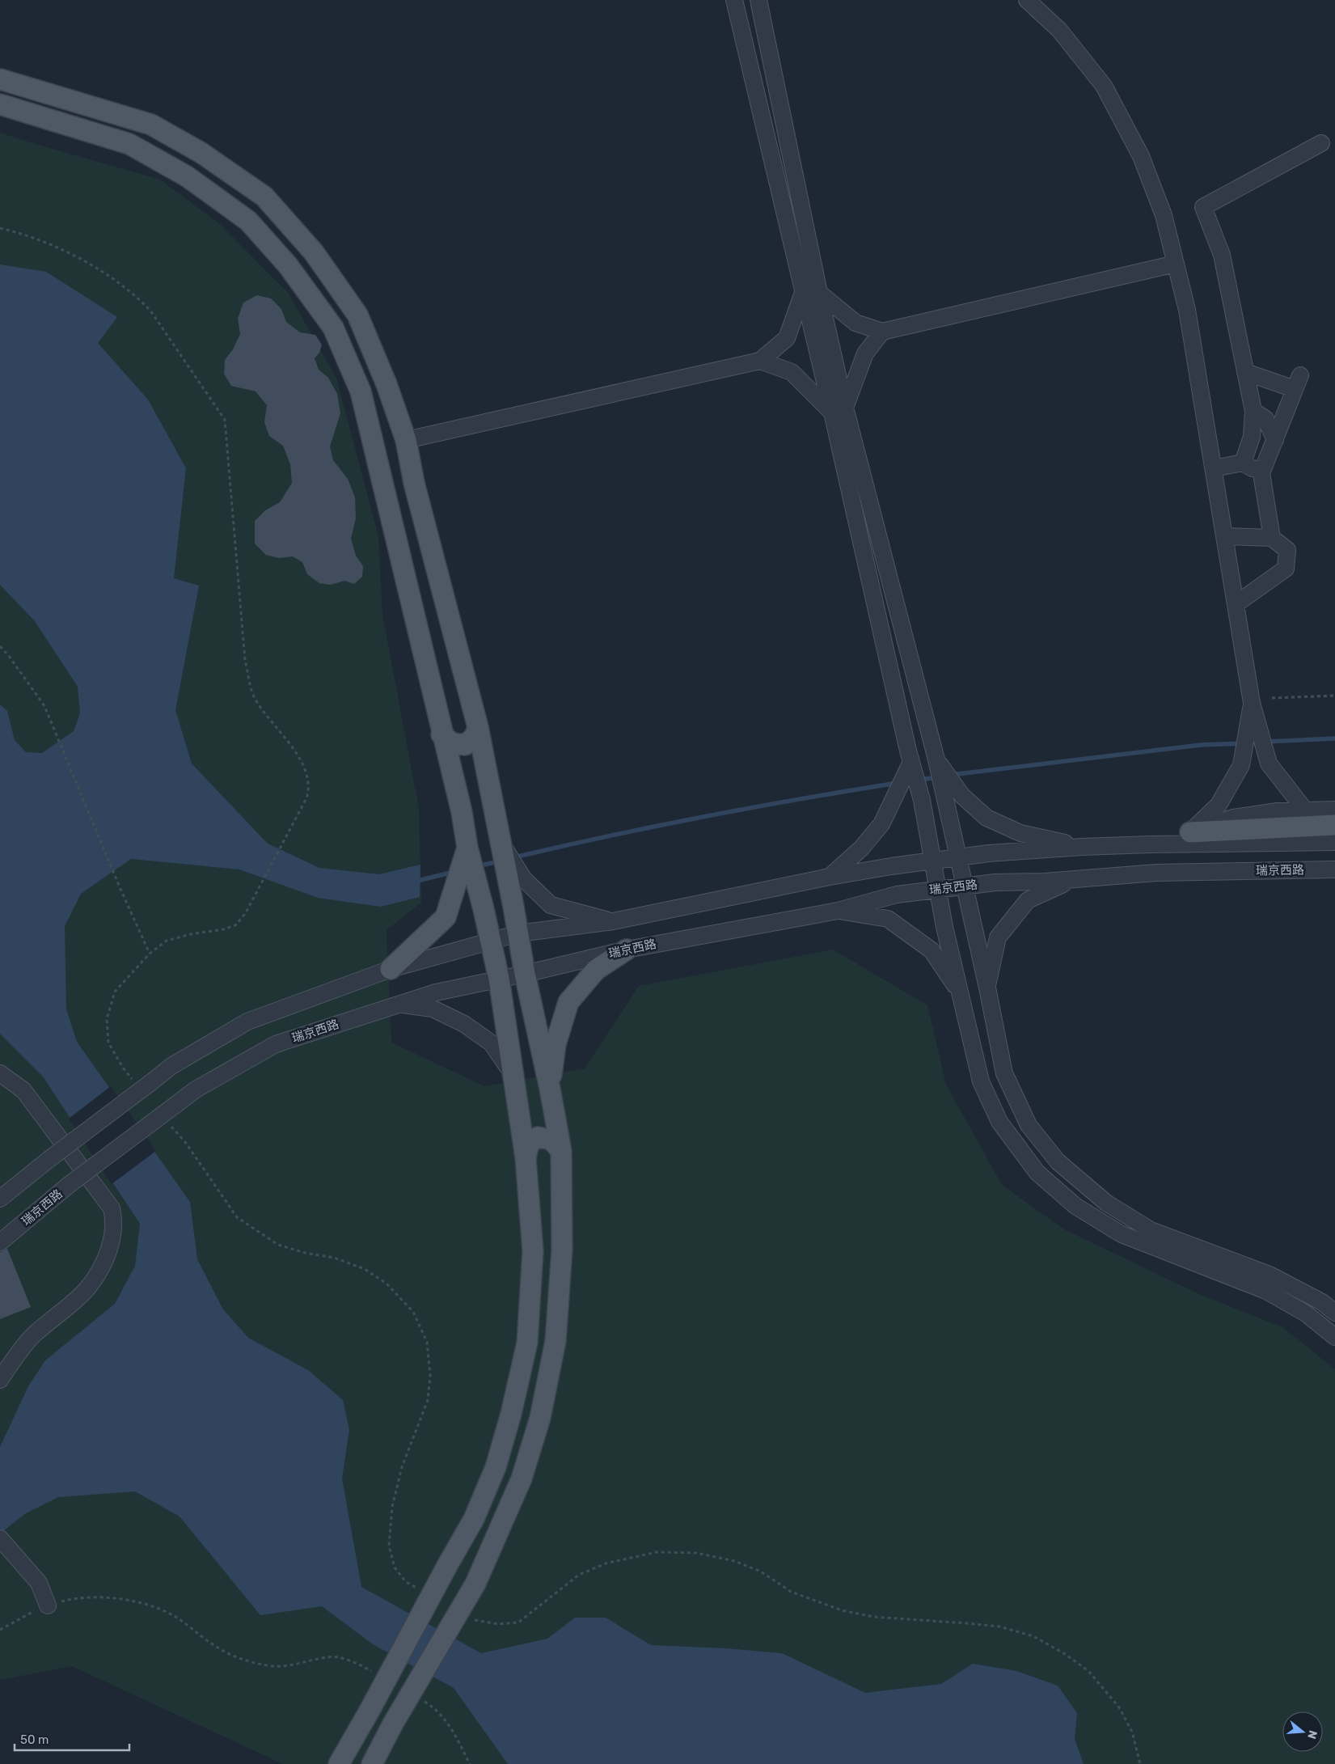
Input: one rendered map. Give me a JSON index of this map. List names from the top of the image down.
{
  "streets": {
    "street": ["瑞京西路"]
  },
  "scale_bar": "50 m",
  "north": "right"
}
